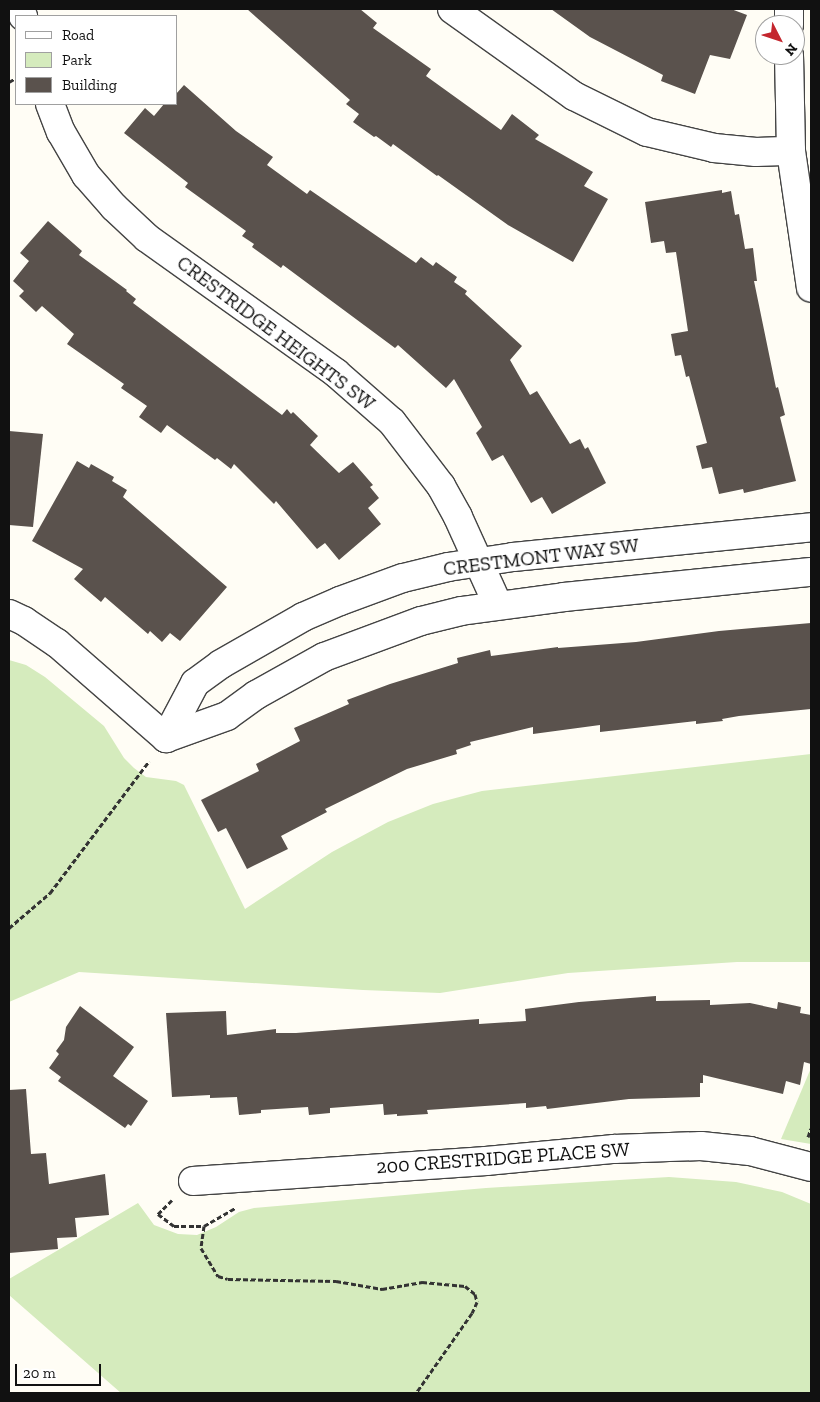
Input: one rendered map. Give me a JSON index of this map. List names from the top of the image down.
{
  "streets": {
    "street": ["CRESTRIDGE HEIGHTS SW", "CRESTMONT WAY SW", "200 CRESTRIDGE PLACE SW"]
  },
  "crossings": [
    ["CRESTRIDGE HEIGHTS SW", "CRESTMONT WAY SW"]
  ],
  "legend": ["Road", "Park", "Building"],
  "scale_bar": "20 m",
  "north": "bottom right"
}
